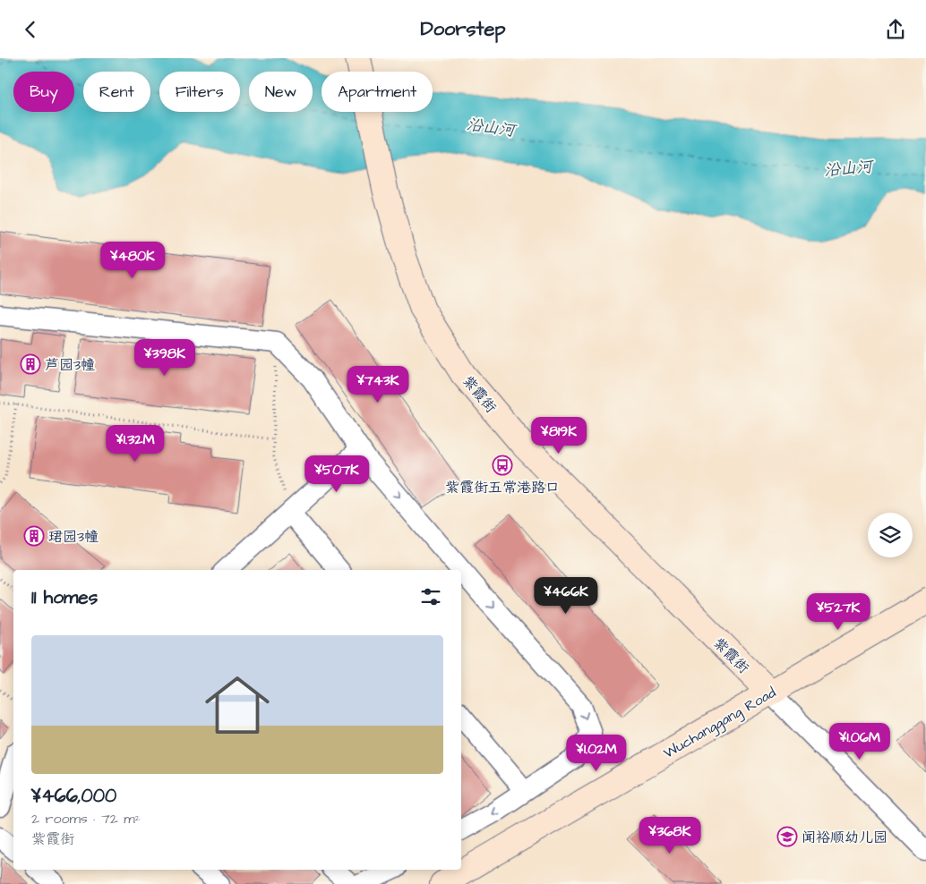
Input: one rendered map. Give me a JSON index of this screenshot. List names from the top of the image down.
{
  "streets": {
    "street": ["紫霞街", "Wuchanggang Road"]
  },
  "crossings": [
    ["紫霞街", "Wuchanggang Road"]
  ],
  "water": ["沿山河"],
  "places": {
    "building": ["芦园3幢", "珺园3幢"],
    "bus stop": ["紫霞街五常港路口"],
    "school or university": ["闻裕顺幼儿园"]
  },
  "page": {
    "header": "Doorstep",
    "chip": [
      "Buy",
      "Rent",
      "Filters",
      "New",
      "Apartment"
    ],
    "price": [
      "¥480K",
      "¥398K",
      "¥743K",
      "¥819K",
      "¥1.32M",
      "¥507K",
      "¥466K",
      "¥527K",
      "¥1.06M",
      "¥1.02M",
      "¥368K"
    ],
    "heading": "11 homes",
    "list": [
      {
        "name": "¥466,000",
        "note": "2 rooms · 72 m² · 紫霞街"
      }
    ]
  }
}
